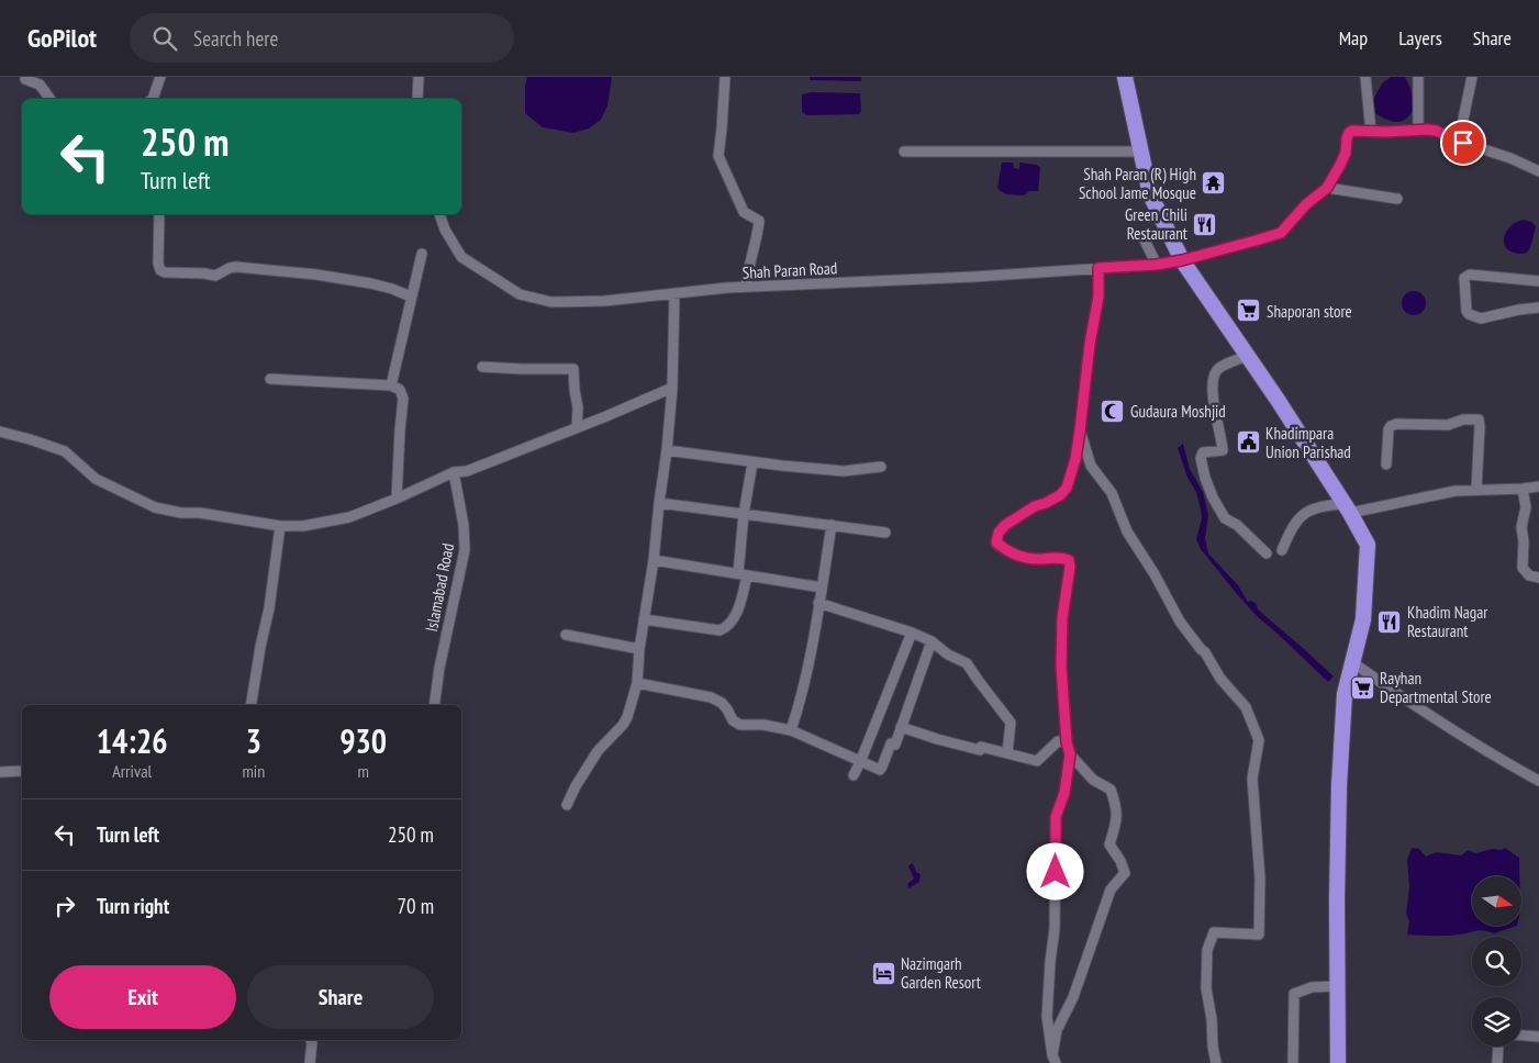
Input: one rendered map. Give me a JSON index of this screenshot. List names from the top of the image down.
{
  "streets": {
    "street": ["Shah Paran Road", "Islamabad Road"]
  },
  "places": {
    "temple": ["Shah Paran (R) High School Jame Mosque"],
    "restaurant": ["Green Chili Restaurant", "Khadim Nagar Restaurant"],
    "supermarket": ["Shaporan store", "Rayhan Departmental Store"],
    "mosque": ["Gudaura Moshjid"],
    "public building": ["Khadimpara Union Parishad"],
    "hotel": ["Nazimgarh Garden Resort"]
  },
  "north": "right",
  "page": {
    "header": "GoPilot",
    "search": "Search here",
    "nav": ["Map", "Layers", "Share"],
    "turn": ["250 m", "Turn left"],
    "eta": [
      "14:26",
      "Arrival",
      "3",
      "min",
      "930",
      "m"
    ],
    "list": [
      {
        "name": "Turn left",
        "value": "250 m"
      },
      {
        "name": "Turn right",
        "value": "70 m"
      }
    ],
    "buttons": ["Exit", "Share"]
  }
}
